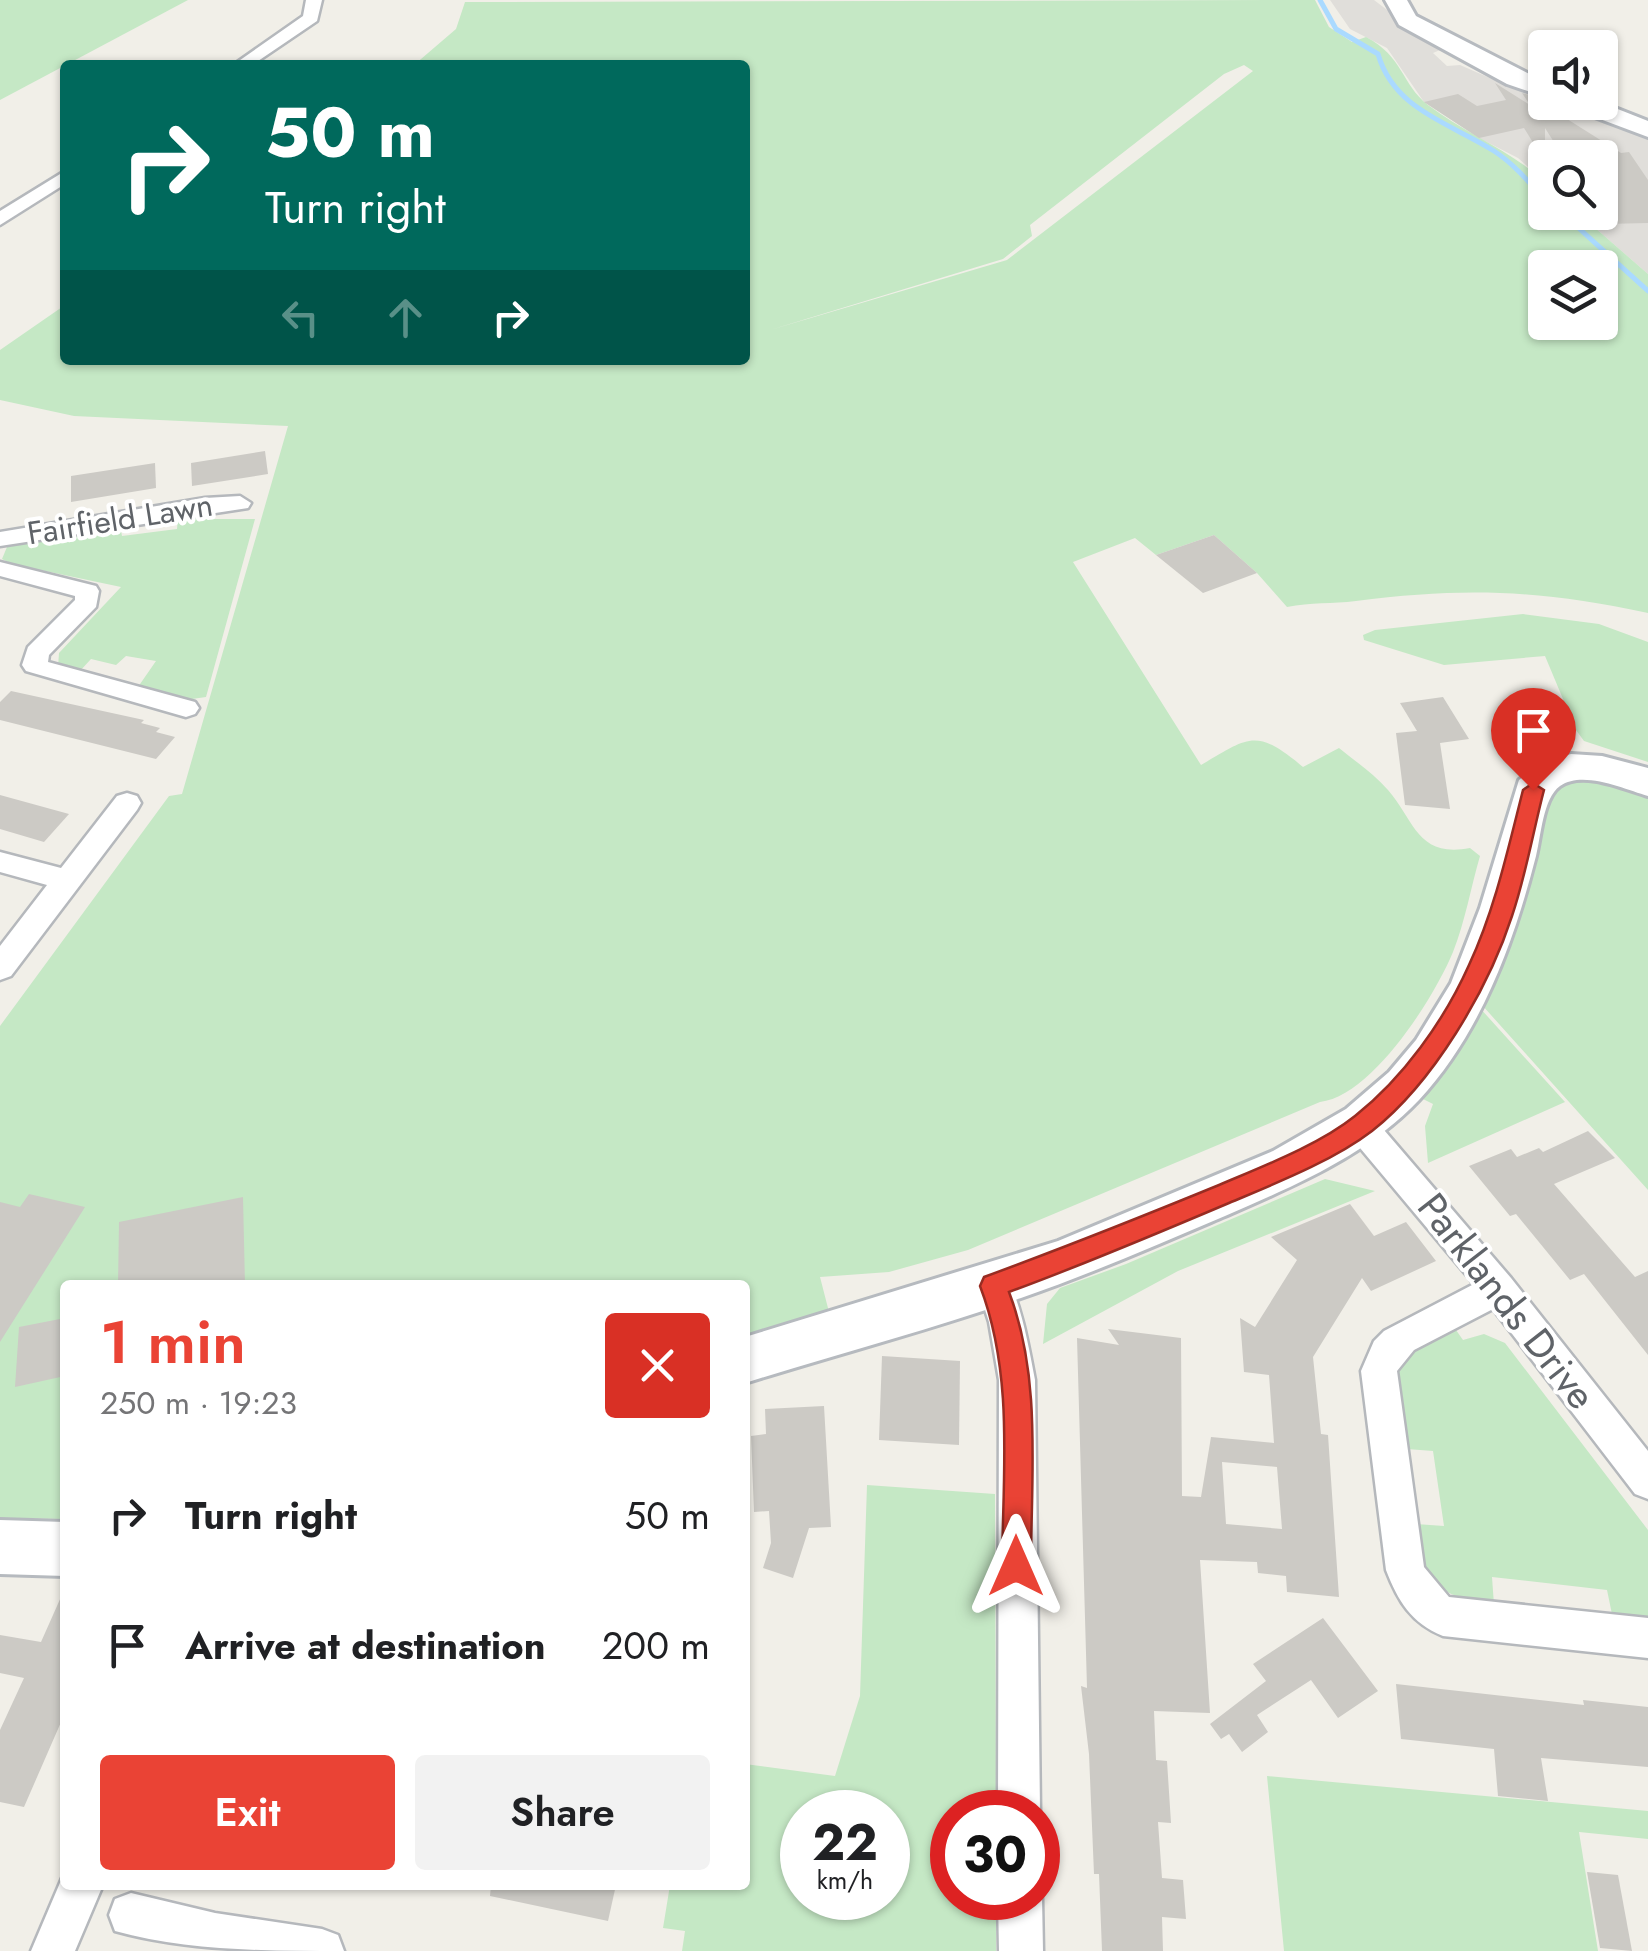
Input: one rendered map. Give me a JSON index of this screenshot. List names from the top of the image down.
{
  "streets": {
    "street": ["Fairfield Lawn", "Parklands Drive"]
  },
  "page": {
    "turn": ["50 m", "Turn right"],
    "heading": ["1 min", "250 m · 19:23"],
    "list": [
      {
        "name": "Turn right",
        "value": "50 m"
      },
      {
        "name": "Arrive at destination",
        "value": "200 m"
      }
    ],
    "buttons": ["Exit", "Share"],
    "speed": "22 km/h",
    "limit": "30"
  }
}
